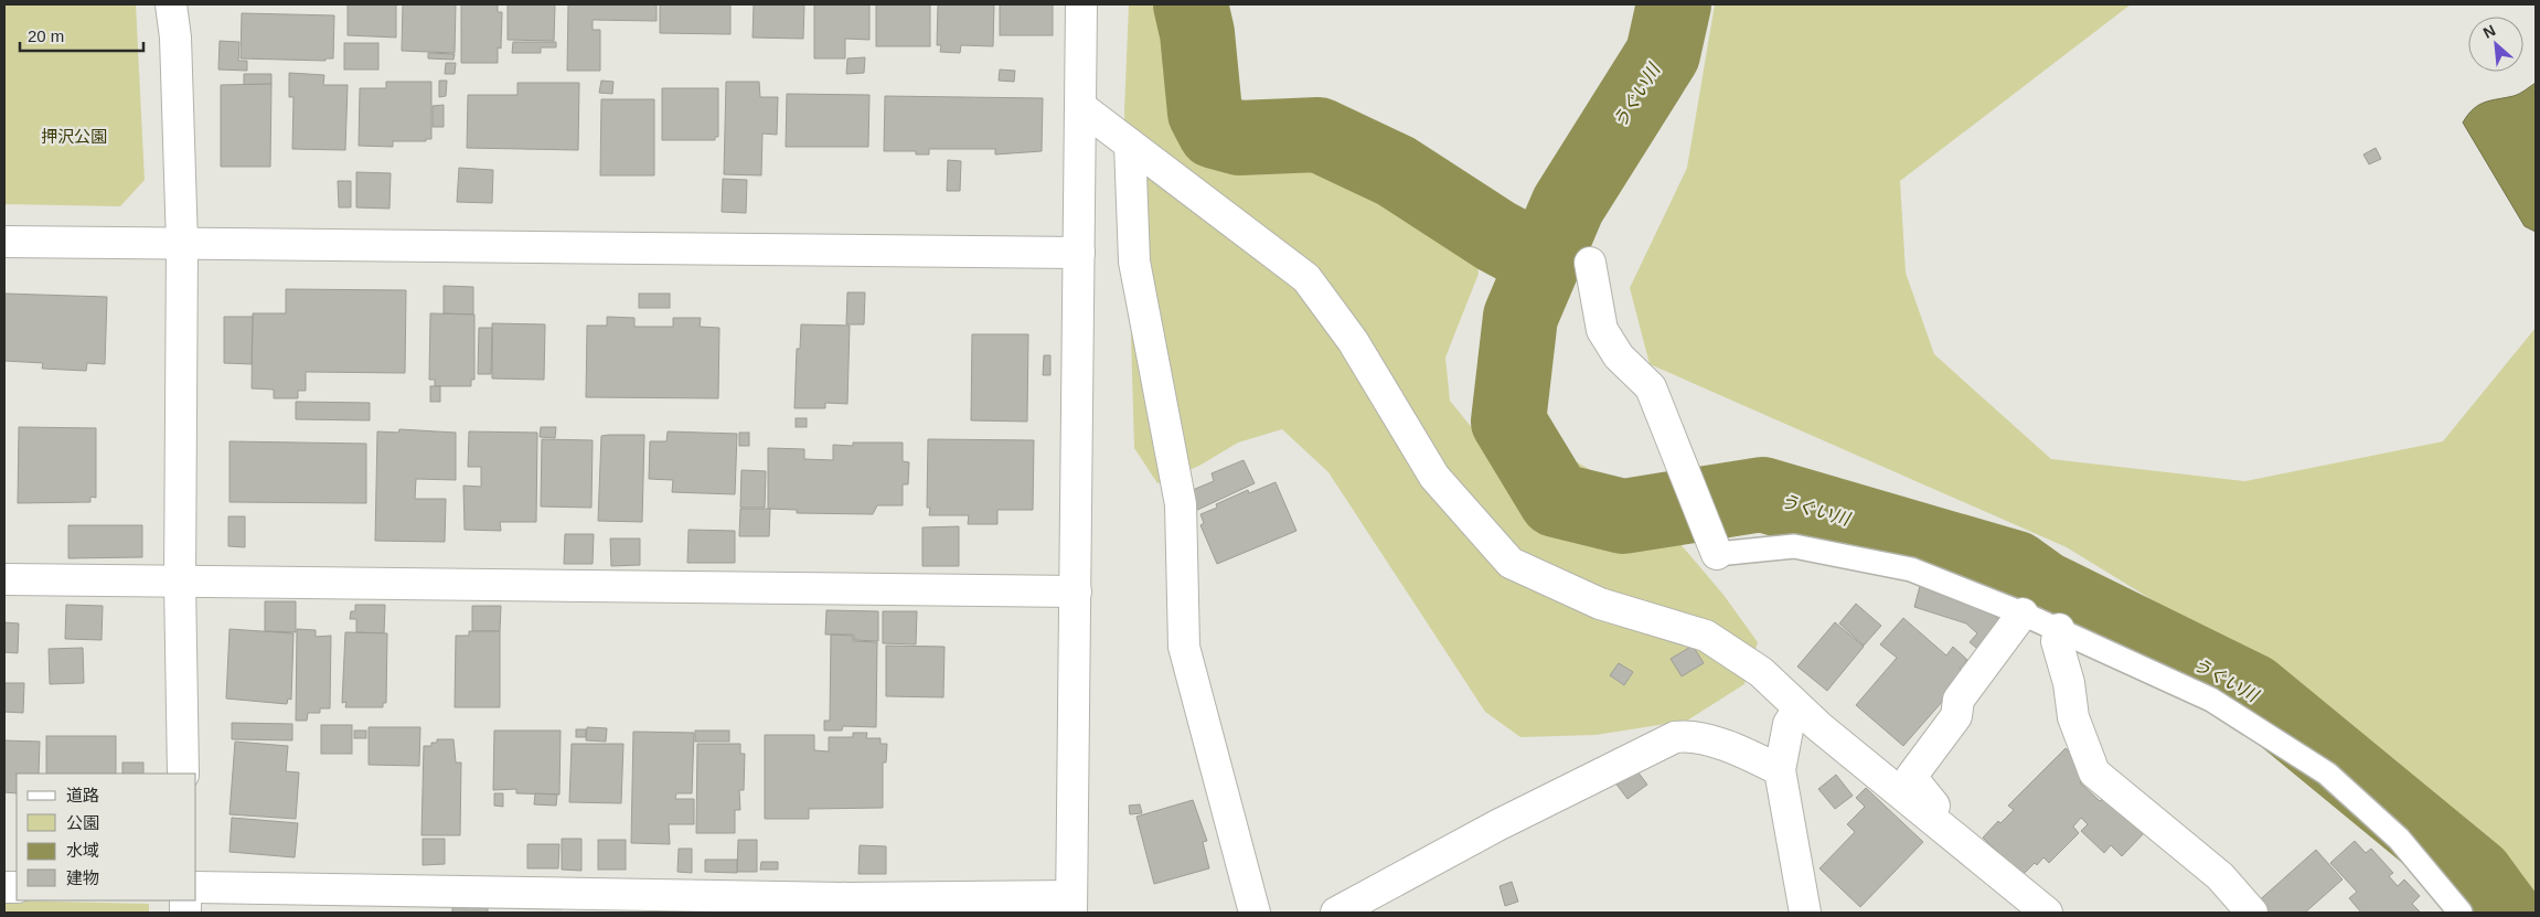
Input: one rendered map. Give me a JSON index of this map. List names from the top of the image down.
{
  "water": ["うぐい川"],
  "parks": ["押沢公園"],
  "legend": [
    "道路",
    "公園",
    "水域",
    "建物"
  ],
  "scale_bar": "20 m",
  "north": "top left"
}
